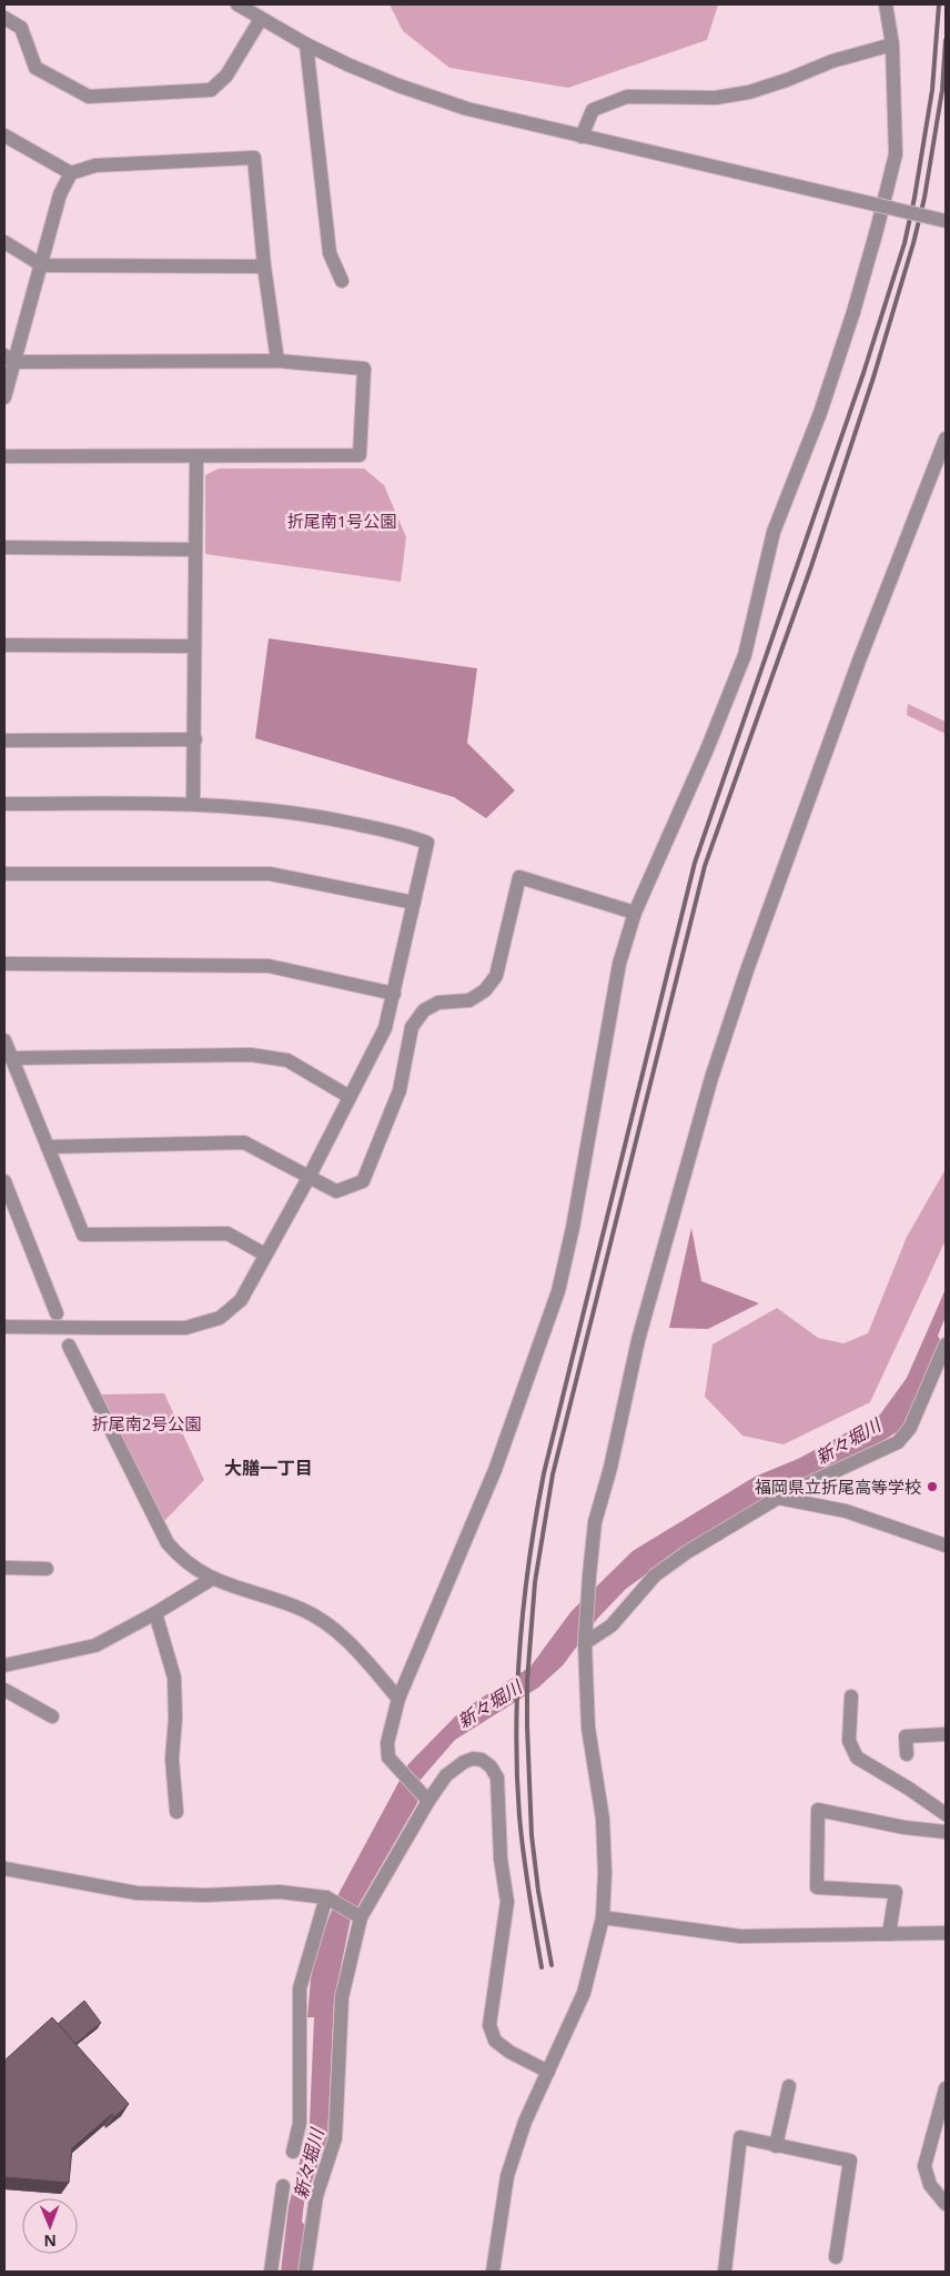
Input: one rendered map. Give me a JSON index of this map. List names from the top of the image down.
{
  "districts": ["大膳一丁目"],
  "water": ["新々堀川"],
  "parks": ["折尾南1号公園", "折尾南2号公園"],
  "places": ["福岡県立折尾高等学校"],
  "north": "bottom"
}
